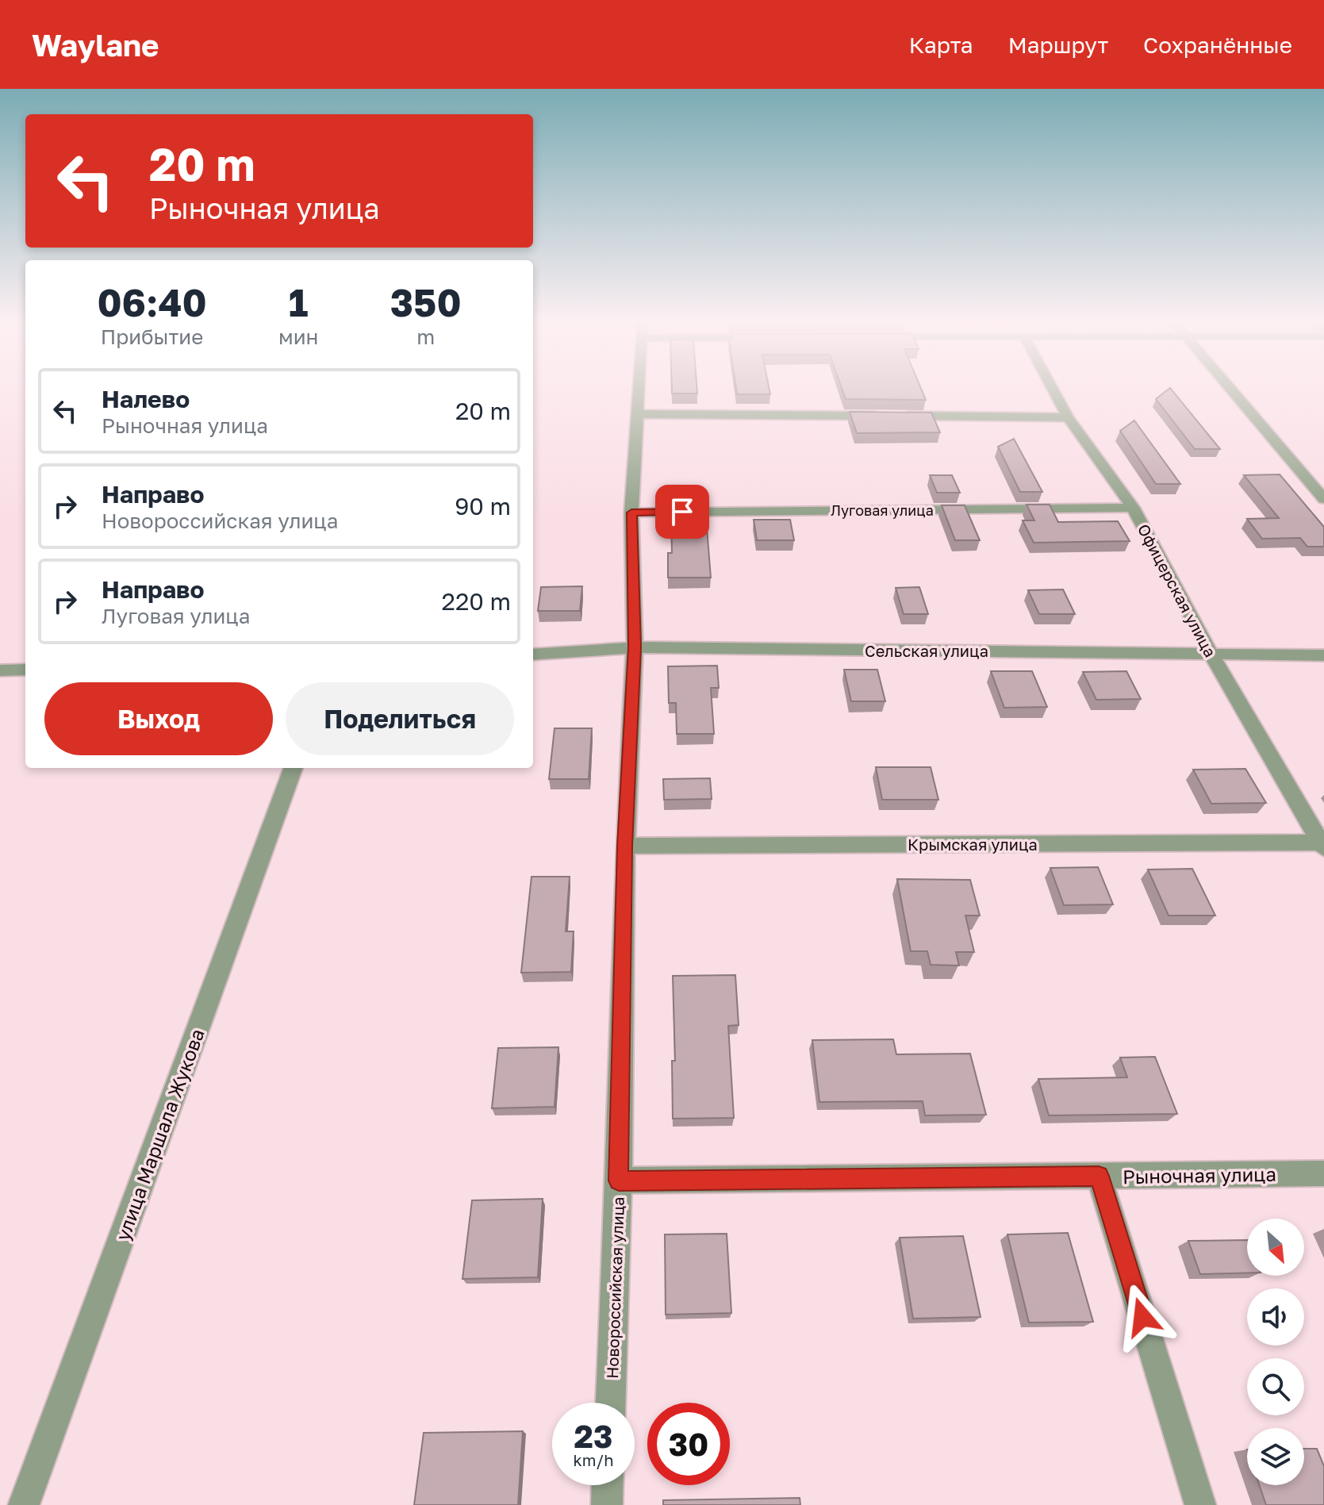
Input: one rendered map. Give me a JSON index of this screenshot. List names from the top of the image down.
{
  "streets": {
    "street": [
      "Луговая улица",
      "Офицерская улица",
      "Сельская улица",
      "Крымская улица",
      "улица Маршала Жукова",
      "Рыночная улица",
      "Новороссийская улица"
    ]
  },
  "crossings": [
    ["Луговая улица", "Офицерская улица"],
    ["Луговая улица", "Новороссийская улица"],
    ["Офицерская улица", "Сельская улица"],
    ["Офицерская улица", "Крымская улица"],
    ["Сельская улица", "Новороссийская улица"],
    ["Крымская улица", "Новороссийская улица"],
    ["Рыночная улица", "Новороссийская улица"]
  ],
  "north": "bottom right",
  "page": {
    "header": "Waylane",
    "nav": ["Карта", "Маршрут", "Сохранённые"],
    "turn": ["20 m", "Рыночная улица"],
    "eta": [
      "06:40",
      "Прибытие",
      "1",
      "мин",
      "350",
      "m"
    ],
    "list": [
      {
        "name": "Налево",
        "note": "Рыночная улица",
        "value": "20 m"
      },
      {
        "name": "Направо",
        "note": "Новороссийская улица",
        "value": "90 m"
      },
      {
        "name": "Направо",
        "note": "Луговая улица",
        "value": "220 m"
      }
    ],
    "buttons": ["Выход", "Поделиться"],
    "speed": "23 km/h",
    "limit": "30"
  }
}
